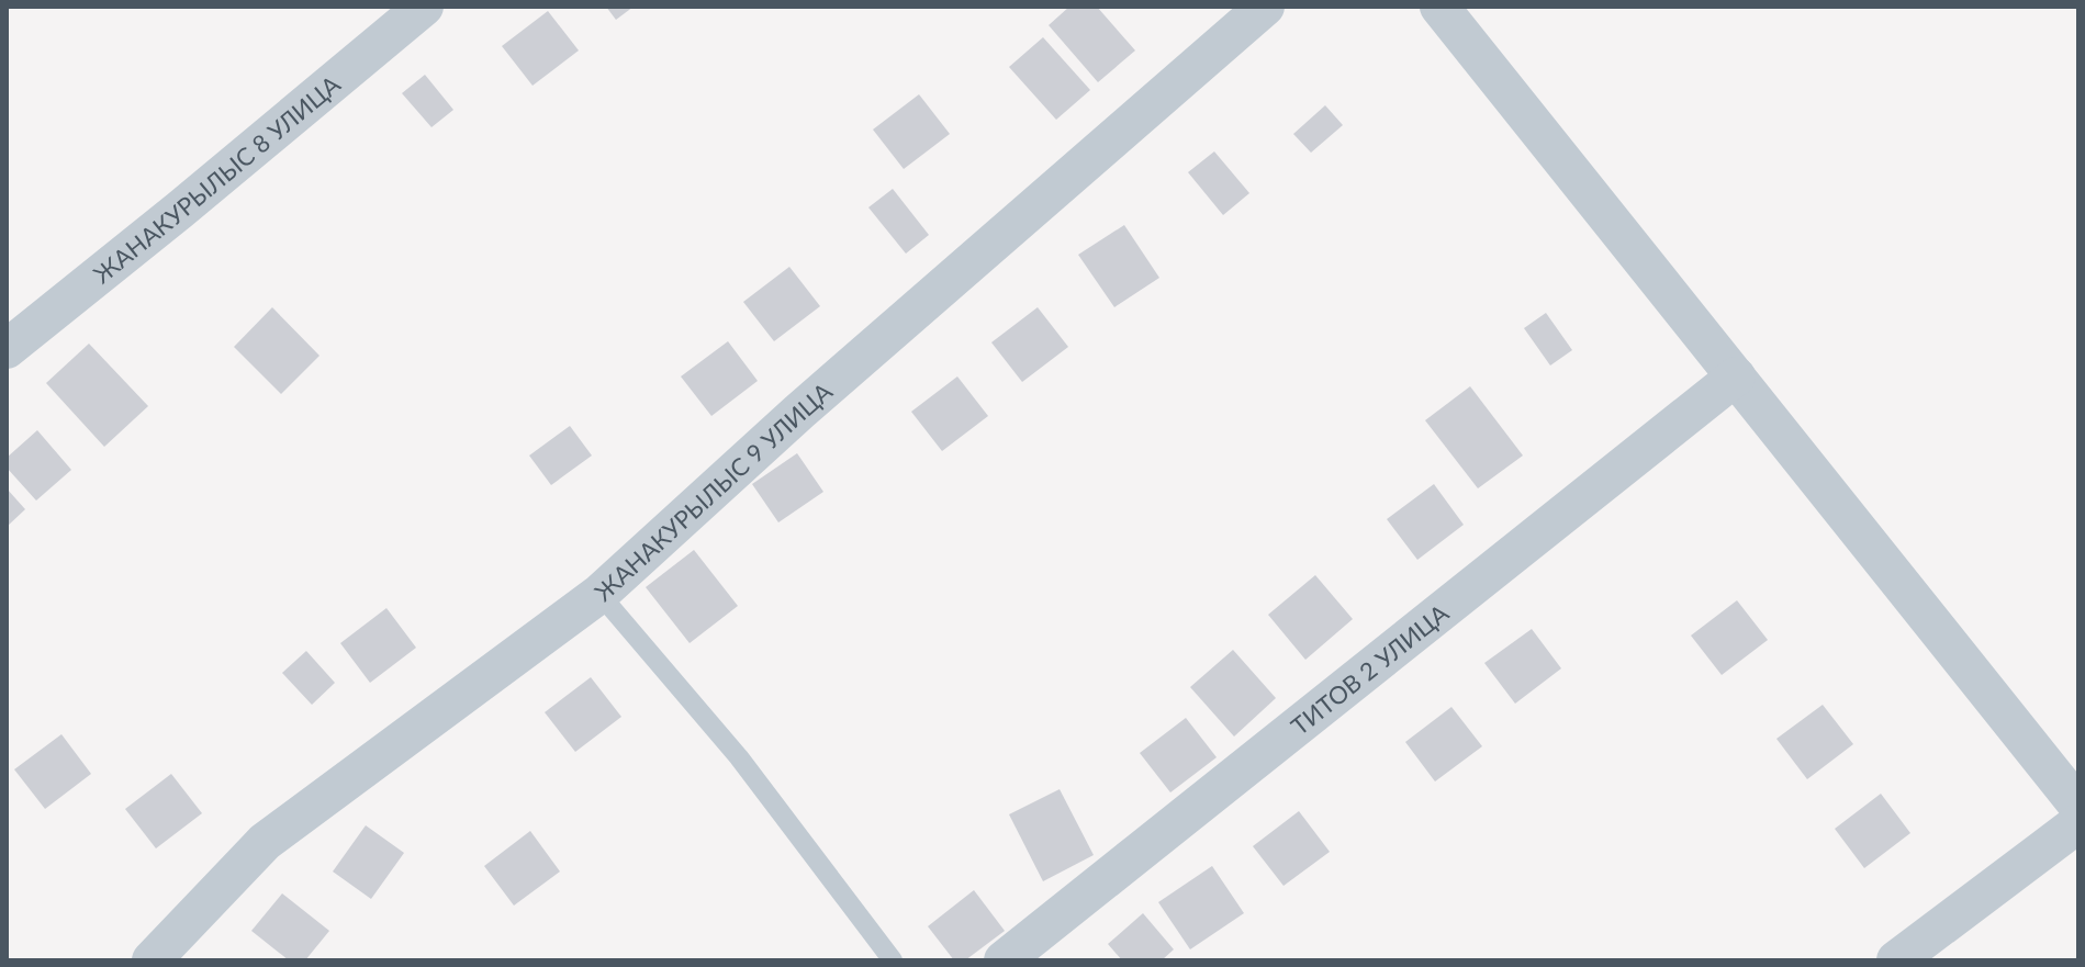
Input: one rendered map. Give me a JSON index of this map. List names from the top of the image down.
{
  "streets": {
    "street": ["ЖАНАКУРЫЛЫС 8 УЛИЦА", "ЖАНАКУРЫЛЫС 9 УЛИЦА", "ТИТОВ 2 УЛИЦА"]
  }
}
